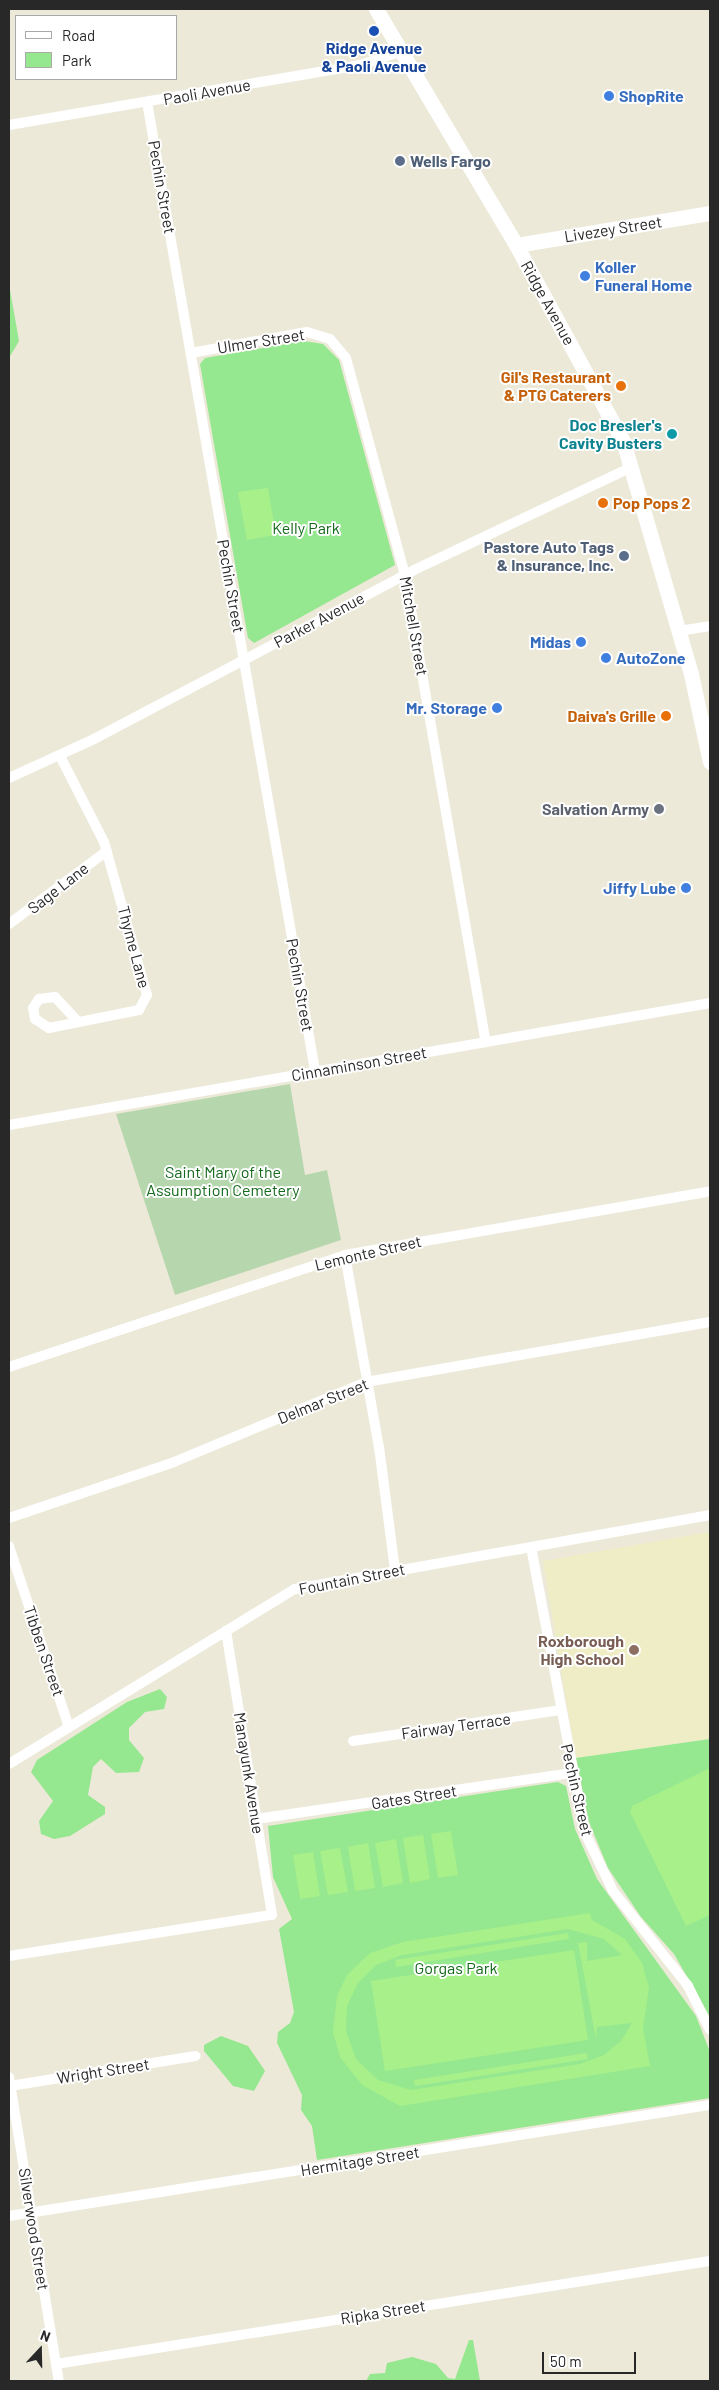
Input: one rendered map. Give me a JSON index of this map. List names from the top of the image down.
{
  "streets": {
    "main road": ["Livezey Street", "Ridge Avenue"],
    "street": [
      "Paoli Avenue",
      "Pechin Street",
      "Ulmer Street",
      "Parker Avenue",
      "Mitchell Street",
      "Sage Lane",
      "Thyme Lane",
      "Cinnaminson Street",
      "Lemonte Street",
      "Delmar Street",
      "Fountain Street",
      "Tibben Street",
      "Fairway Terrace",
      "Manayunk Avenue",
      "Gates Street",
      "Wright Street",
      "Hermitage Street",
      "Silverwood Street",
      "Ripka Street"
    ]
  },
  "crossings": [
    ["Paoli Avenue", "Pechin Street"],
    ["Paoli Avenue", "Ridge Avenue"],
    ["Pechin Street", "Ulmer Street"],
    ["Pechin Street", "Parker Avenue"],
    ["Pechin Street", "Cinnaminson Street"],
    ["Pechin Street", "Fountain Street"],
    ["Pechin Street", "Fairway Terrace"],
    ["Pechin Street", "Gates Street"],
    ["Livezey Street", "Ridge Avenue"],
    ["Ridge Avenue", "Parker Avenue"],
    ["Ulmer Street", "Mitchell Street"],
    ["Parker Avenue", "Mitchell Street"],
    ["Parker Avenue", "Thyme Lane"],
    ["Mitchell Street", "Cinnaminson Street"],
    ["Sage Lane", "Thyme Lane"],
    ["Fountain Street", "Tibben Street"],
    ["Fountain Street", "Manayunk Avenue"],
    ["Manayunk Avenue", "Gates Street"],
    ["Wright Street", "Silverwood Street"],
    ["Hermitage Street", "Silverwood Street"],
    ["Silverwood Street", "Ripka Street"]
  ],
  "parks": ["Kelly Park", "Saint Mary of the Assumption Cemetery", "Gorgas Park"],
  "places": [
    "Ridge Avenue & Paoli Avenue",
    "ShopRite",
    "Wells Fargo",
    "Koller Funeral Home",
    "Gil's Restaurant & PTG Caterers",
    "Doc Bresler's Cavity Busters",
    "Pop Pops 2",
    "Pastore Auto Tags & Insurance, Inc.",
    "Midas",
    "AutoZone",
    "Mr. Storage",
    "Daiva's Grille",
    "Salvation Army",
    "Jiffy Lube",
    "Roxborough High School"
  ],
  "legend": ["Road", "Park"],
  "scale_bar": "50 m",
  "north": "top"
}
